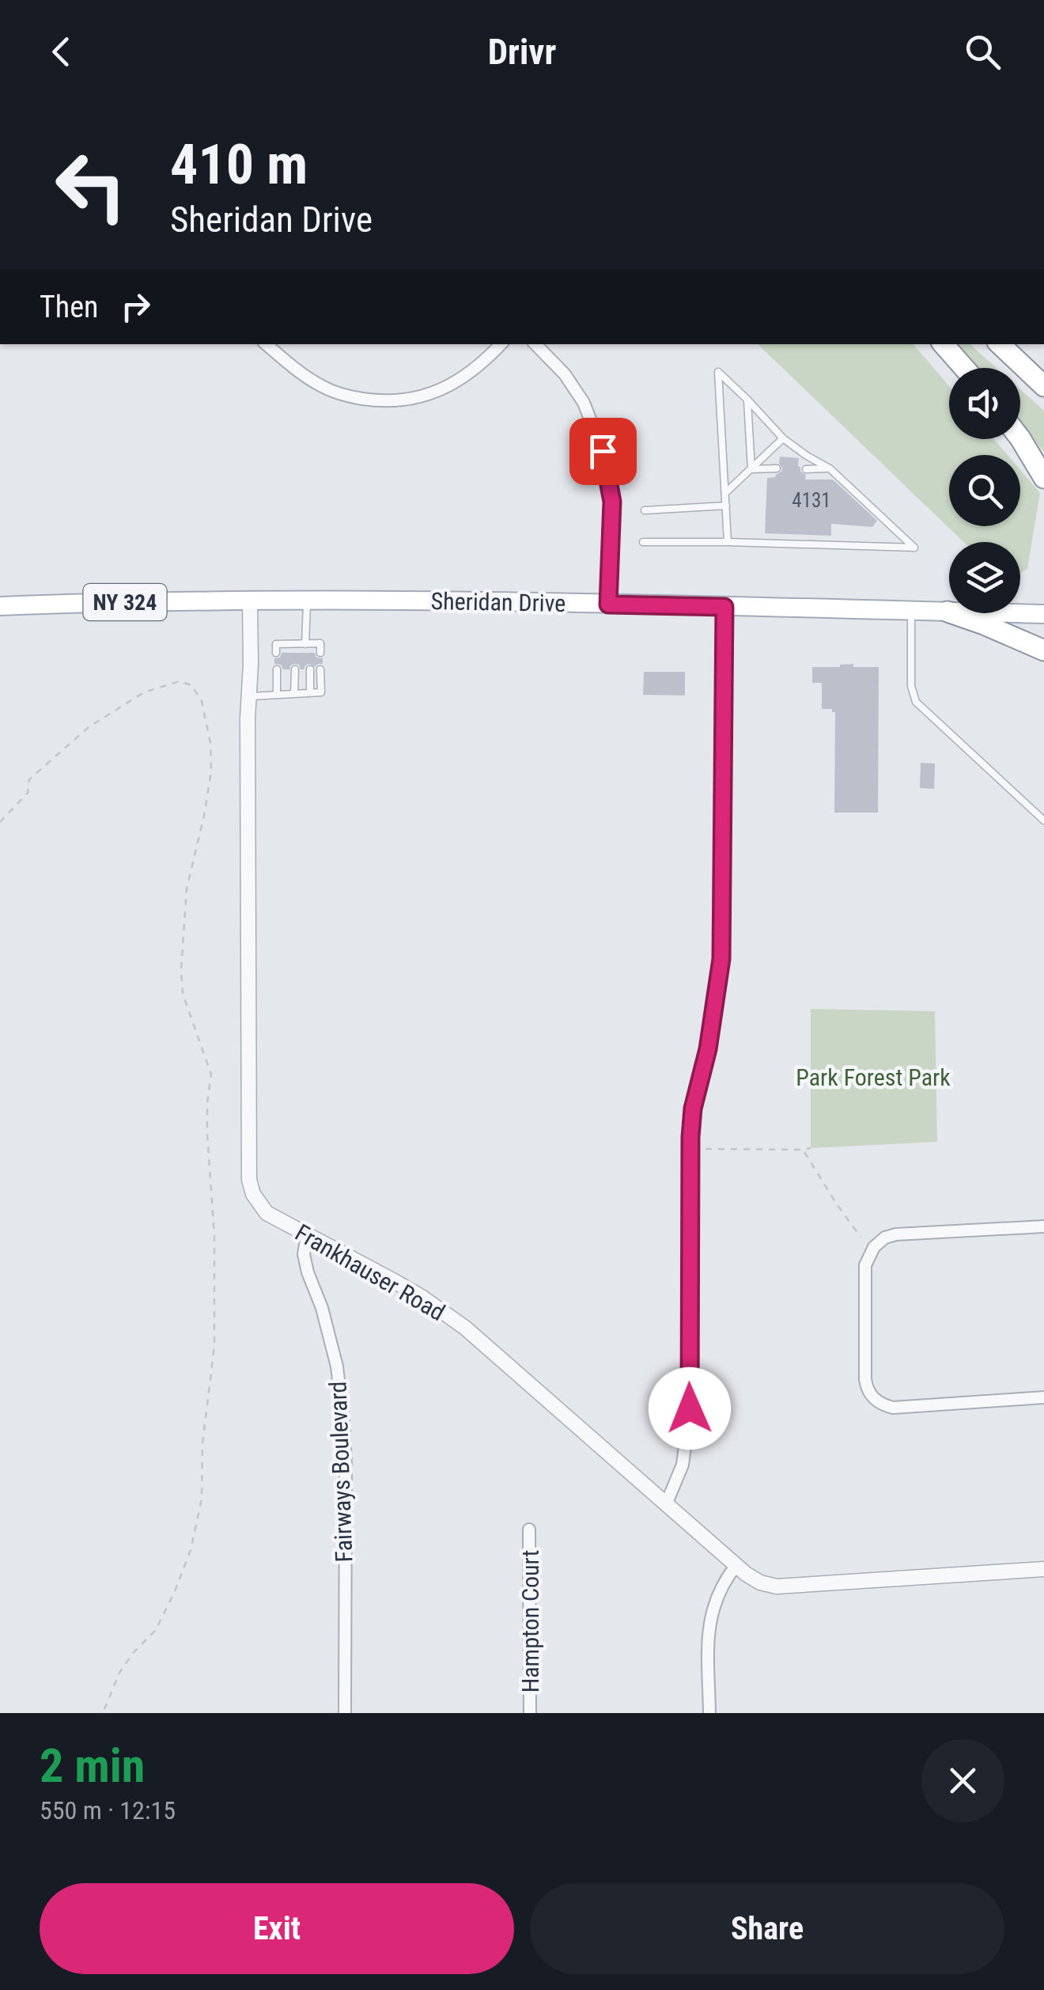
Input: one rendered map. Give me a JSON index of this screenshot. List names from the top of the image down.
{
  "streets": {
    "main road": ["NY 324", "Sheridan Drive"],
    "street": ["Frankhauser Road", "Fairways Boulevard", "Hampton Court"]
  },
  "crossings": [
    ["Sheridan Drive", "Frankhauser Road"],
    ["Frankhauser Road", "Fairways Boulevard"]
  ],
  "parks": ["Park Forest Park"],
  "house_numbers": ["4131"],
  "page": {
    "header": "Drivr",
    "turn": ["410 m", "Sheridan Drive"],
    "then": "Then",
    "heading": ["2 min", "550 m · 12:15"],
    "buttons": ["Exit", "Share"]
  }
}
